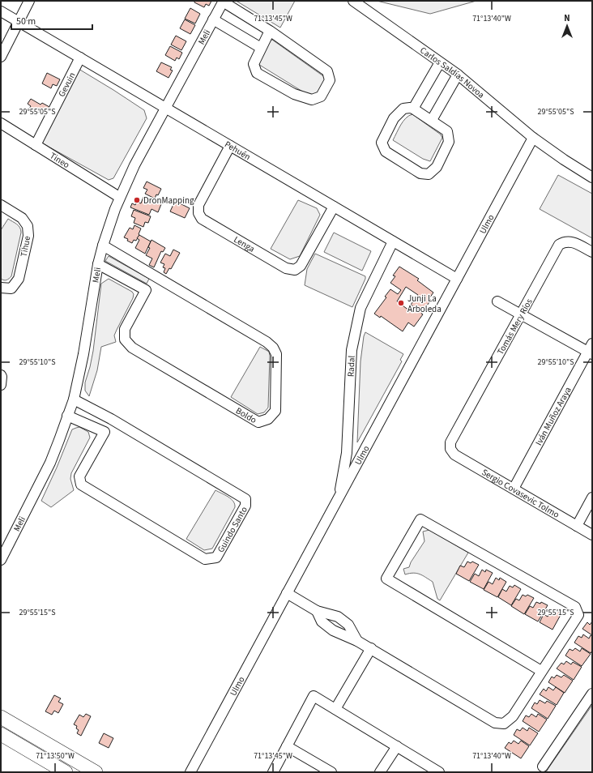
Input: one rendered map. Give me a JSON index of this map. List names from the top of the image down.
{
  "streets": {
    "street": [
      "Meli",
      "Carlos Saldías Novoa",
      "Gevuin",
      "Pehuén",
      "Tineo",
      "Ulmo",
      "Lenga",
      "Tihue",
      "Tomás Mery Ríos",
      "Radal",
      "Boldo",
      "Iván Muñoz Araya",
      "Sergio Covasevic Tolmo",
      "Guindo Santo"
    ]
  },
  "crossings": [
    ["Meli", "Pehuén"],
    ["Meli", "Tineo"],
    ["Meli", "Boldo"],
    ["Meli", "Guindo Santo"],
    ["Carlos Saldías Novoa", "Ulmo"],
    ["Gevuin", "Pehuén"],
    ["Gevuin", "Tineo"],
    ["Pehuén", "Ulmo"],
    ["Pehuén", "Lenga"],
    ["Pehuén", "Radal"],
    ["Ulmo", "Radal"],
    ["Tomás Mery Ríos", "Sergio Covasevic Tolmo"],
    ["Iván Muñoz Araya", "Sergio Covasevic Tolmo"]
  ],
  "places": ["DronMapping", "Junji La Arboleda"],
  "scale_bar": "50 m",
  "north": "top",
  "coordinates": [
    "71°13'45\"W",
    "71°13'40\"W",
    "29°55'05\"S",
    "29°55'10\"S",
    "29°55'15\"S",
    "71°13'50\"W"
  ]
}
